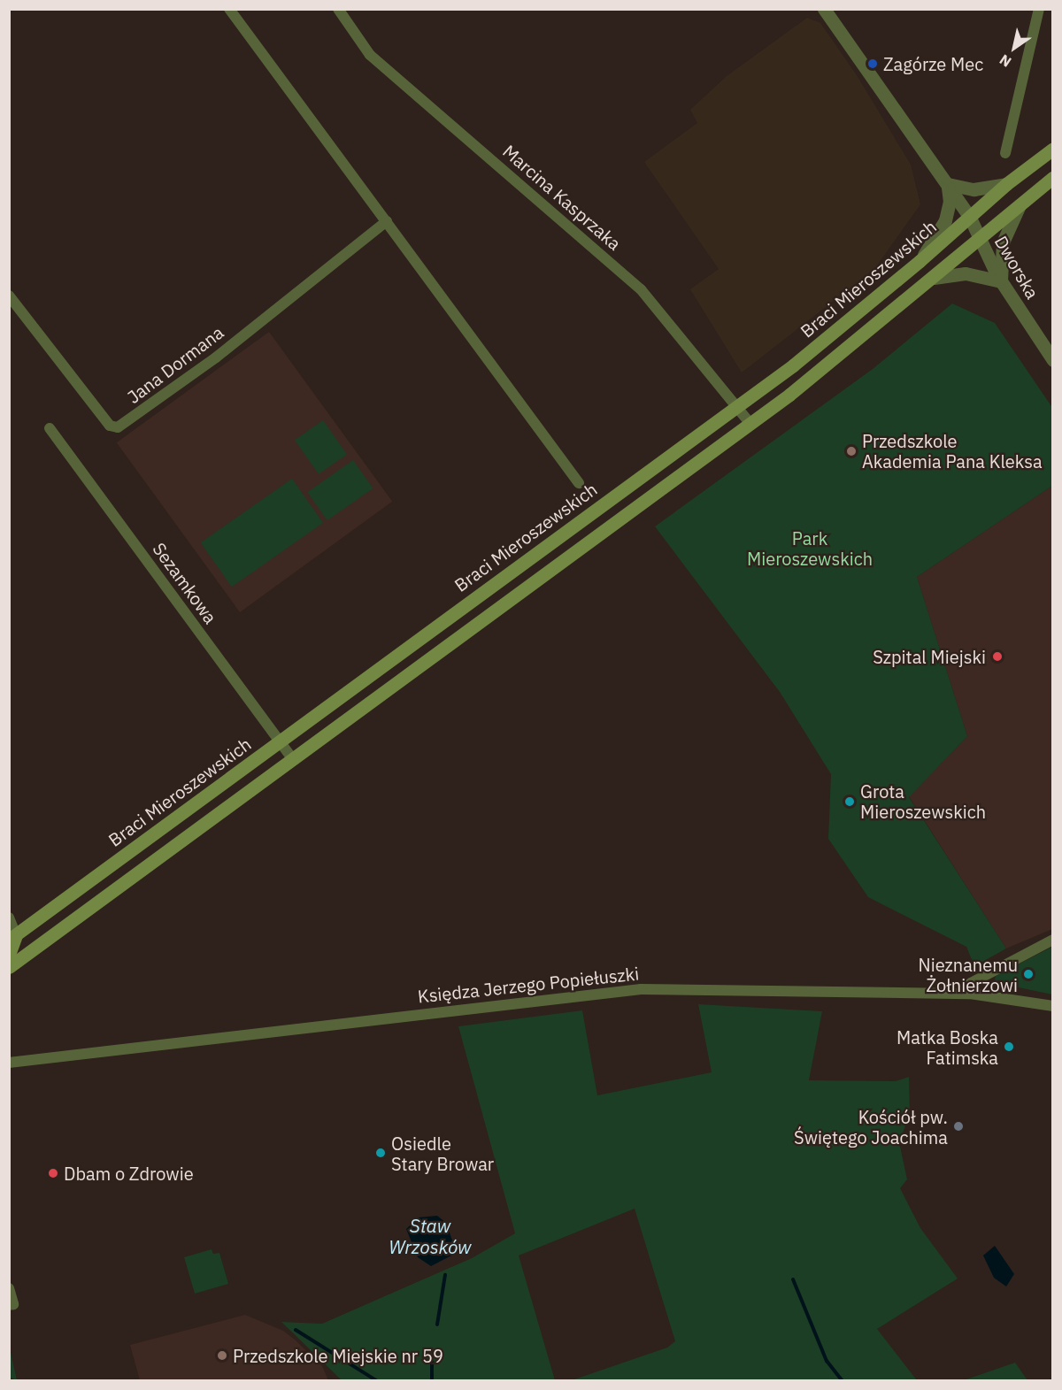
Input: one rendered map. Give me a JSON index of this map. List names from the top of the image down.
{
  "streets": {
    "main road": ["Braci Mieroszewskich"],
    "street": [
      "Marcina Kasprzaka",
      "Dworska",
      "Jana Dormana",
      "Sezamkowa",
      "Księdza Jerzego Popiełuszki"
    ]
  },
  "crossings": [
    ["Marcina Kasprzaka", "Braci Mieroszewskich"],
    ["Dworska", "Braci Mieroszewskich"],
    ["Braci Mieroszewskich", "Sezamkowa"]
  ],
  "water": ["Staw Wrzosków"],
  "parks": ["Park Mieroszewskich"],
  "places": [
    "Zagórze Mec",
    "Przedszkole Akademia Pana Kleksa",
    "Szpital Miejski",
    "Grota Mieroszewskich",
    "Nieznanemu Żołnierzowi",
    "Matka Boska Fatimska",
    "Kościół pw. Świętego Joachima",
    "Osiedle Stary Browar",
    "Dbam o Zdrowie",
    "Przedszkole Miejskie nr 59"
  ],
  "north": "bottom left"
}
